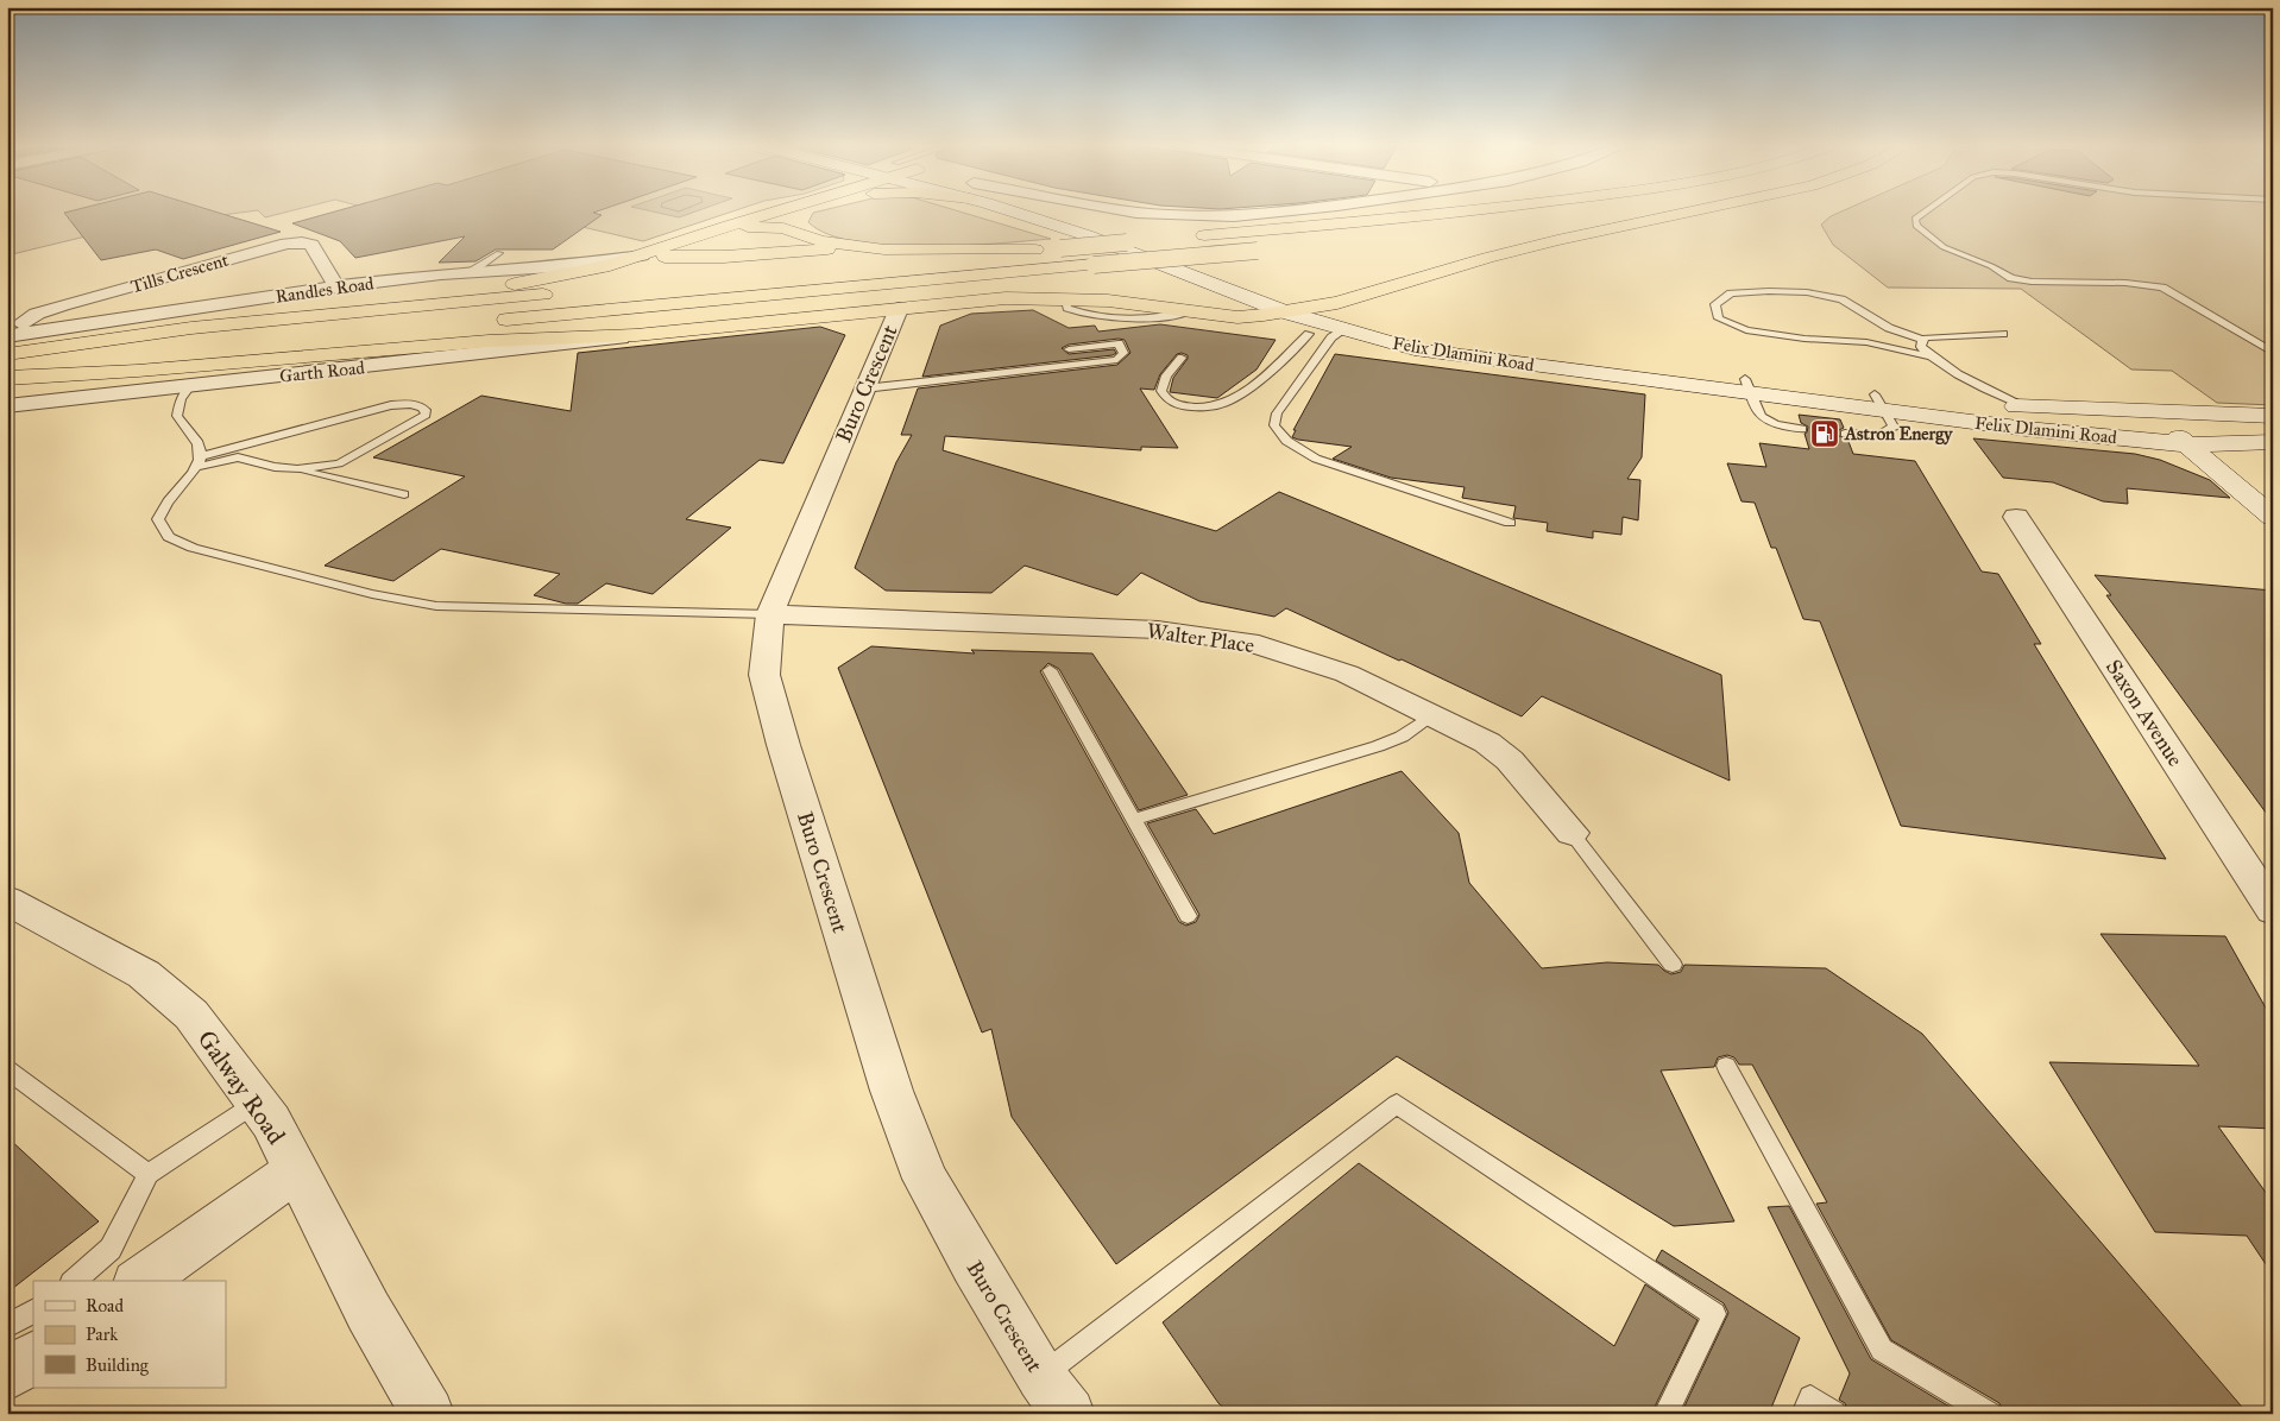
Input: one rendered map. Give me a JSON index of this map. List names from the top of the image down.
{
  "streets": {
    "main road": ["Felix Dlamini Road"],
    "street": [
      "Tills Crescent",
      "Randles Road",
      "Garth Road",
      "Buro Crescent",
      "Walter Place",
      "Saxon Avenue",
      "Galway Road"
    ]
  },
  "crossings": [
    ["Tills Crescent", "Randles Road"],
    ["Buro Crescent", "Walter Place"]
  ],
  "places": {
    "fuel station": ["Astron Energy"]
  },
  "legend": ["Road", "Park", "Building"]
}
